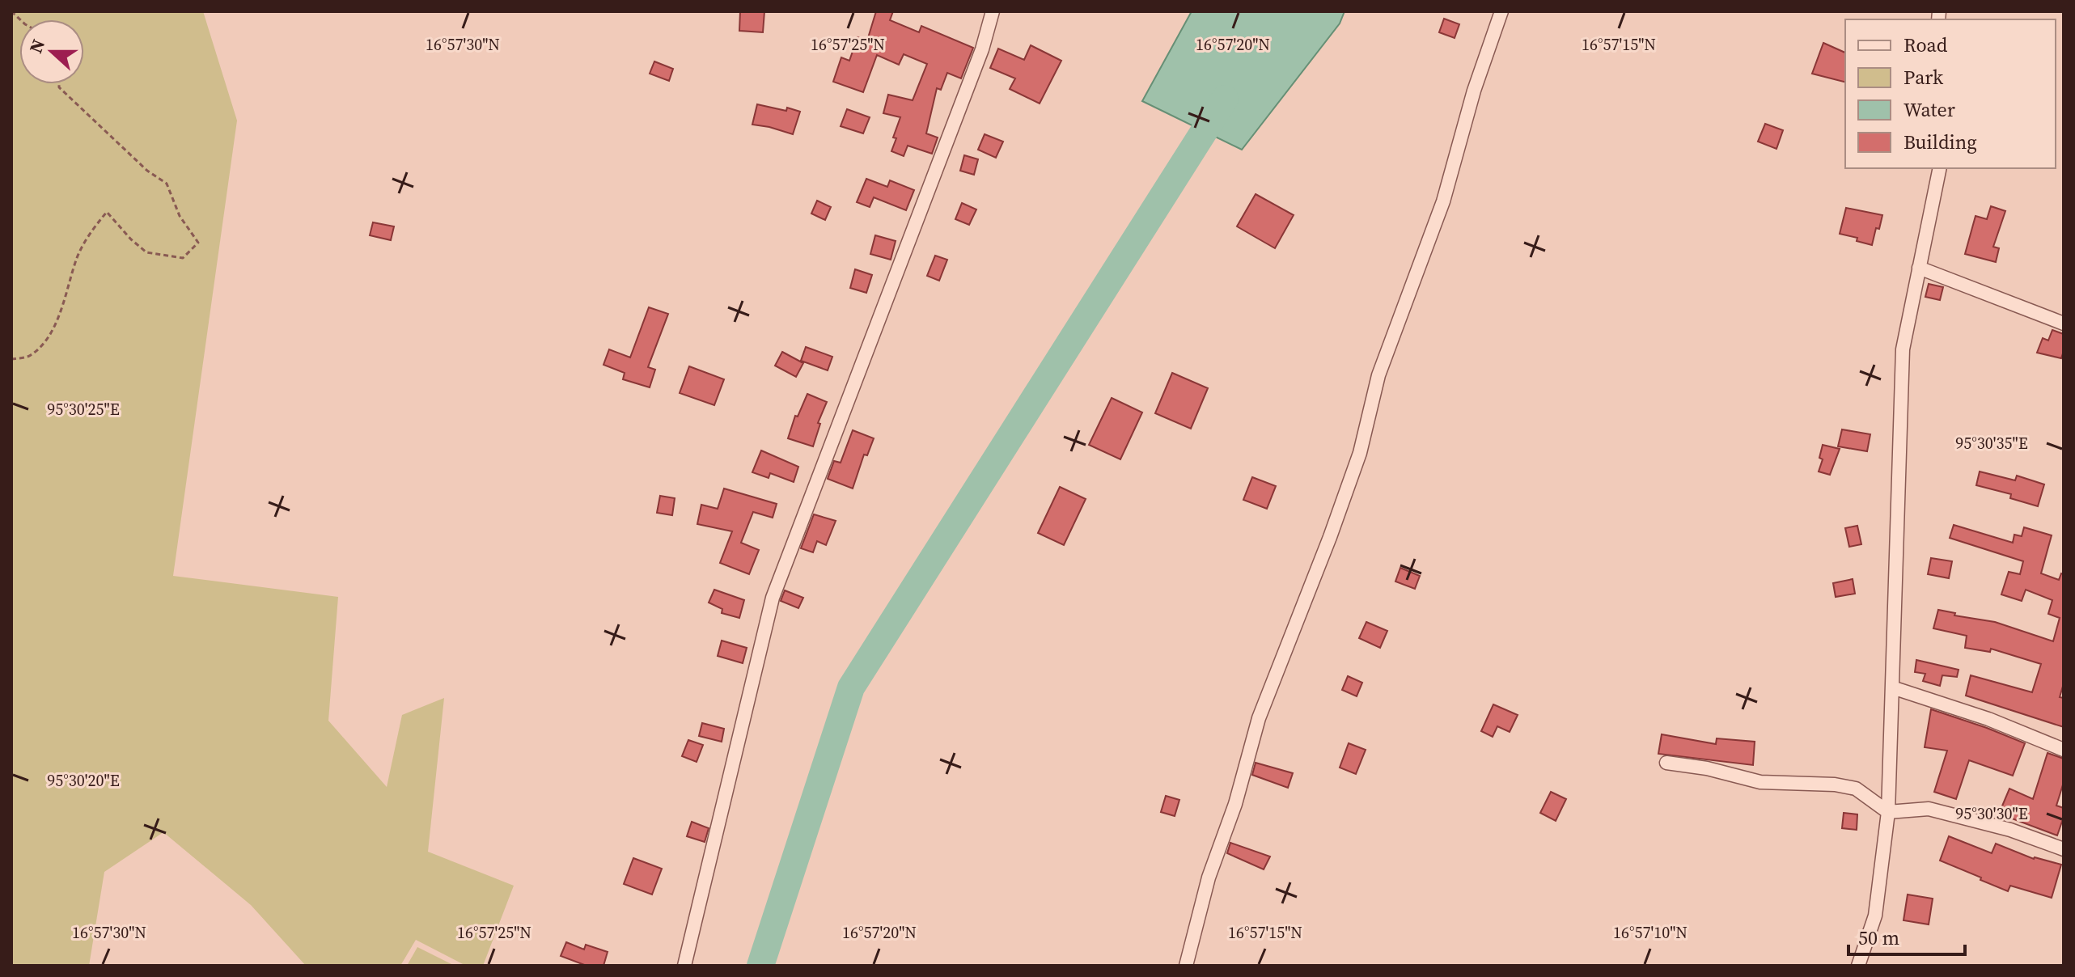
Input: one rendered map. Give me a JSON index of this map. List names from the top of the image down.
{
  "legend": [
    "Road",
    "Park",
    "Water",
    "Building"
  ],
  "scale_bar": "50 m",
  "north": "left",
  "coordinates": [
    "16°57'30\"N",
    "16°57'25\"N",
    "16°57'20\"N",
    "16°57'15\"N",
    "95°30'25\"E",
    "95°30'35\"E",
    "95°30'20\"E",
    "95°30'30\"E",
    "16°57'10\"N"
  ]
}
